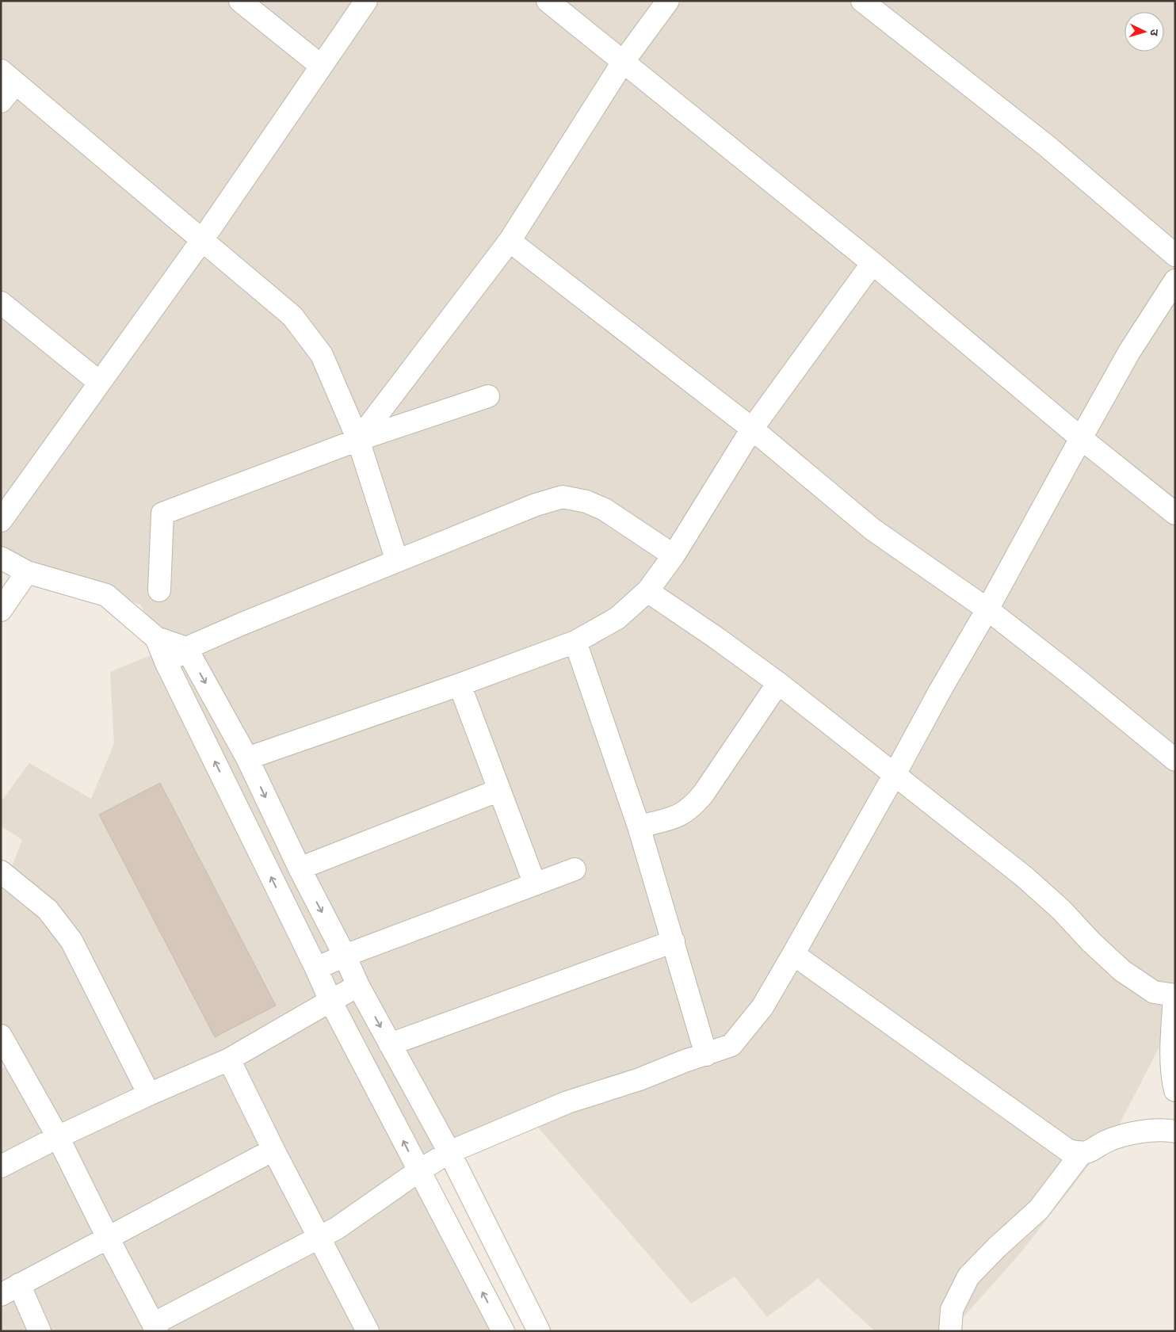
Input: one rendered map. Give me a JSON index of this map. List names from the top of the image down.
{
  "north": "right"
}
